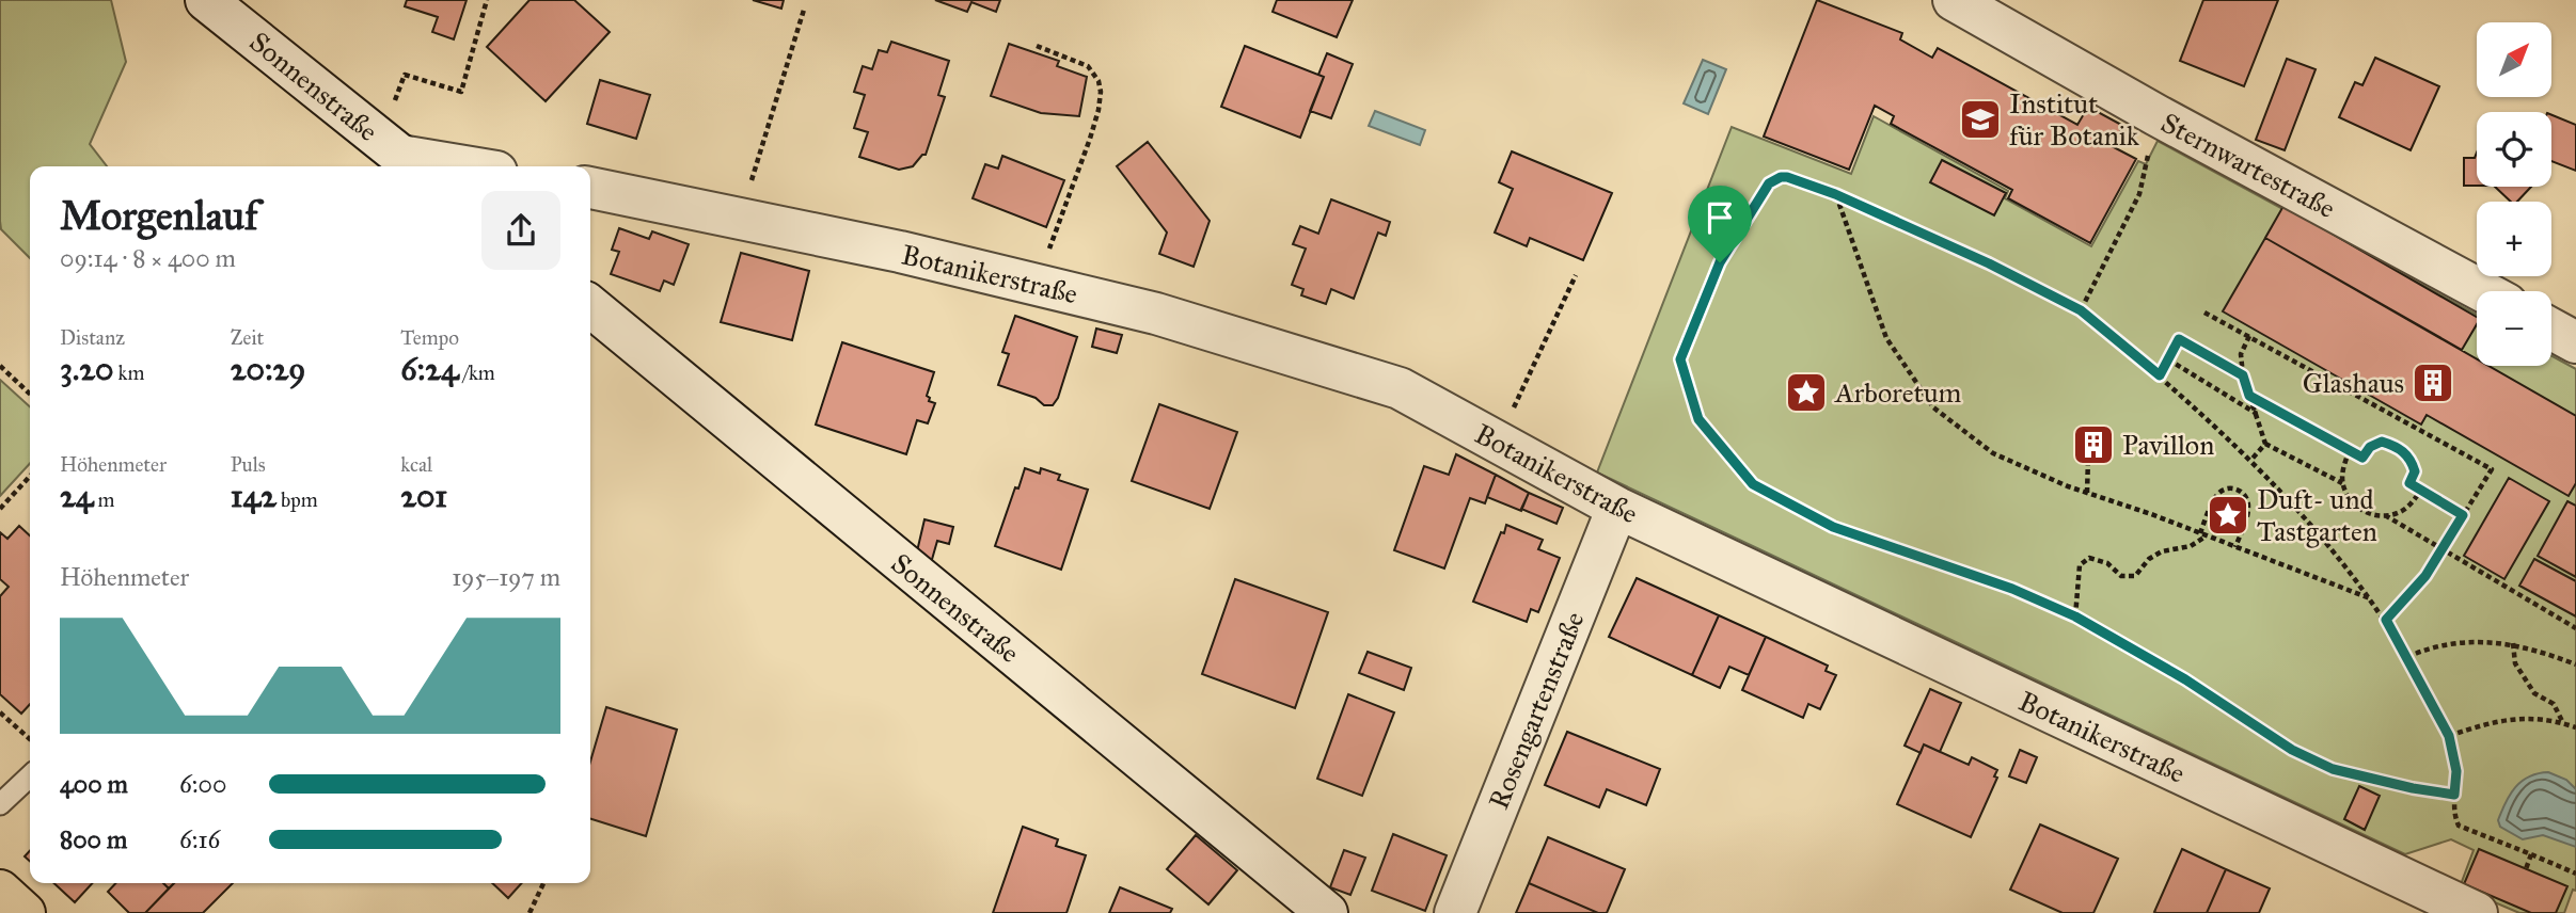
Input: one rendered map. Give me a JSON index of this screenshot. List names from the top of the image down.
{
  "streets": {
    "street": [
      "Sonnenstraße",
      "Sternwartestraße",
      "Botanikerstraße",
      "Rosengartenstraße"
    ]
  },
  "crossings": [
    ["Botanikerstraße", "Rosengartenstraße"]
  ],
  "places": {
    "school or university": ["Institut für Botanik"],
    "building": ["Glashaus", "Pavillon"],
    "place": ["Arboretum", "Duft- und Tastgarten"]
  },
  "north": "top right",
  "page": {
    "map_buttons": ["+", "−"],
    "heading": ["Morgenlauf", "09:14 · 8 × 400 m"],
    "stats": [
      ["Distanz", "3.20 km"],
      ["Zeit", "20:29"],
      ["Tempo", "6:24 /km"],
      ["Höhenmeter", "24 m"],
      ["Puls", "142 bpm"],
      ["kcal", "201"]
    ],
    "chart": ["Höhenmeter", "195–197 m"],
    "list": [
      {
        "name": "400 m",
        "note": "6:00"
      },
      {
        "name": "800 m",
        "note": "6:16"
      }
    ]
  }
}
